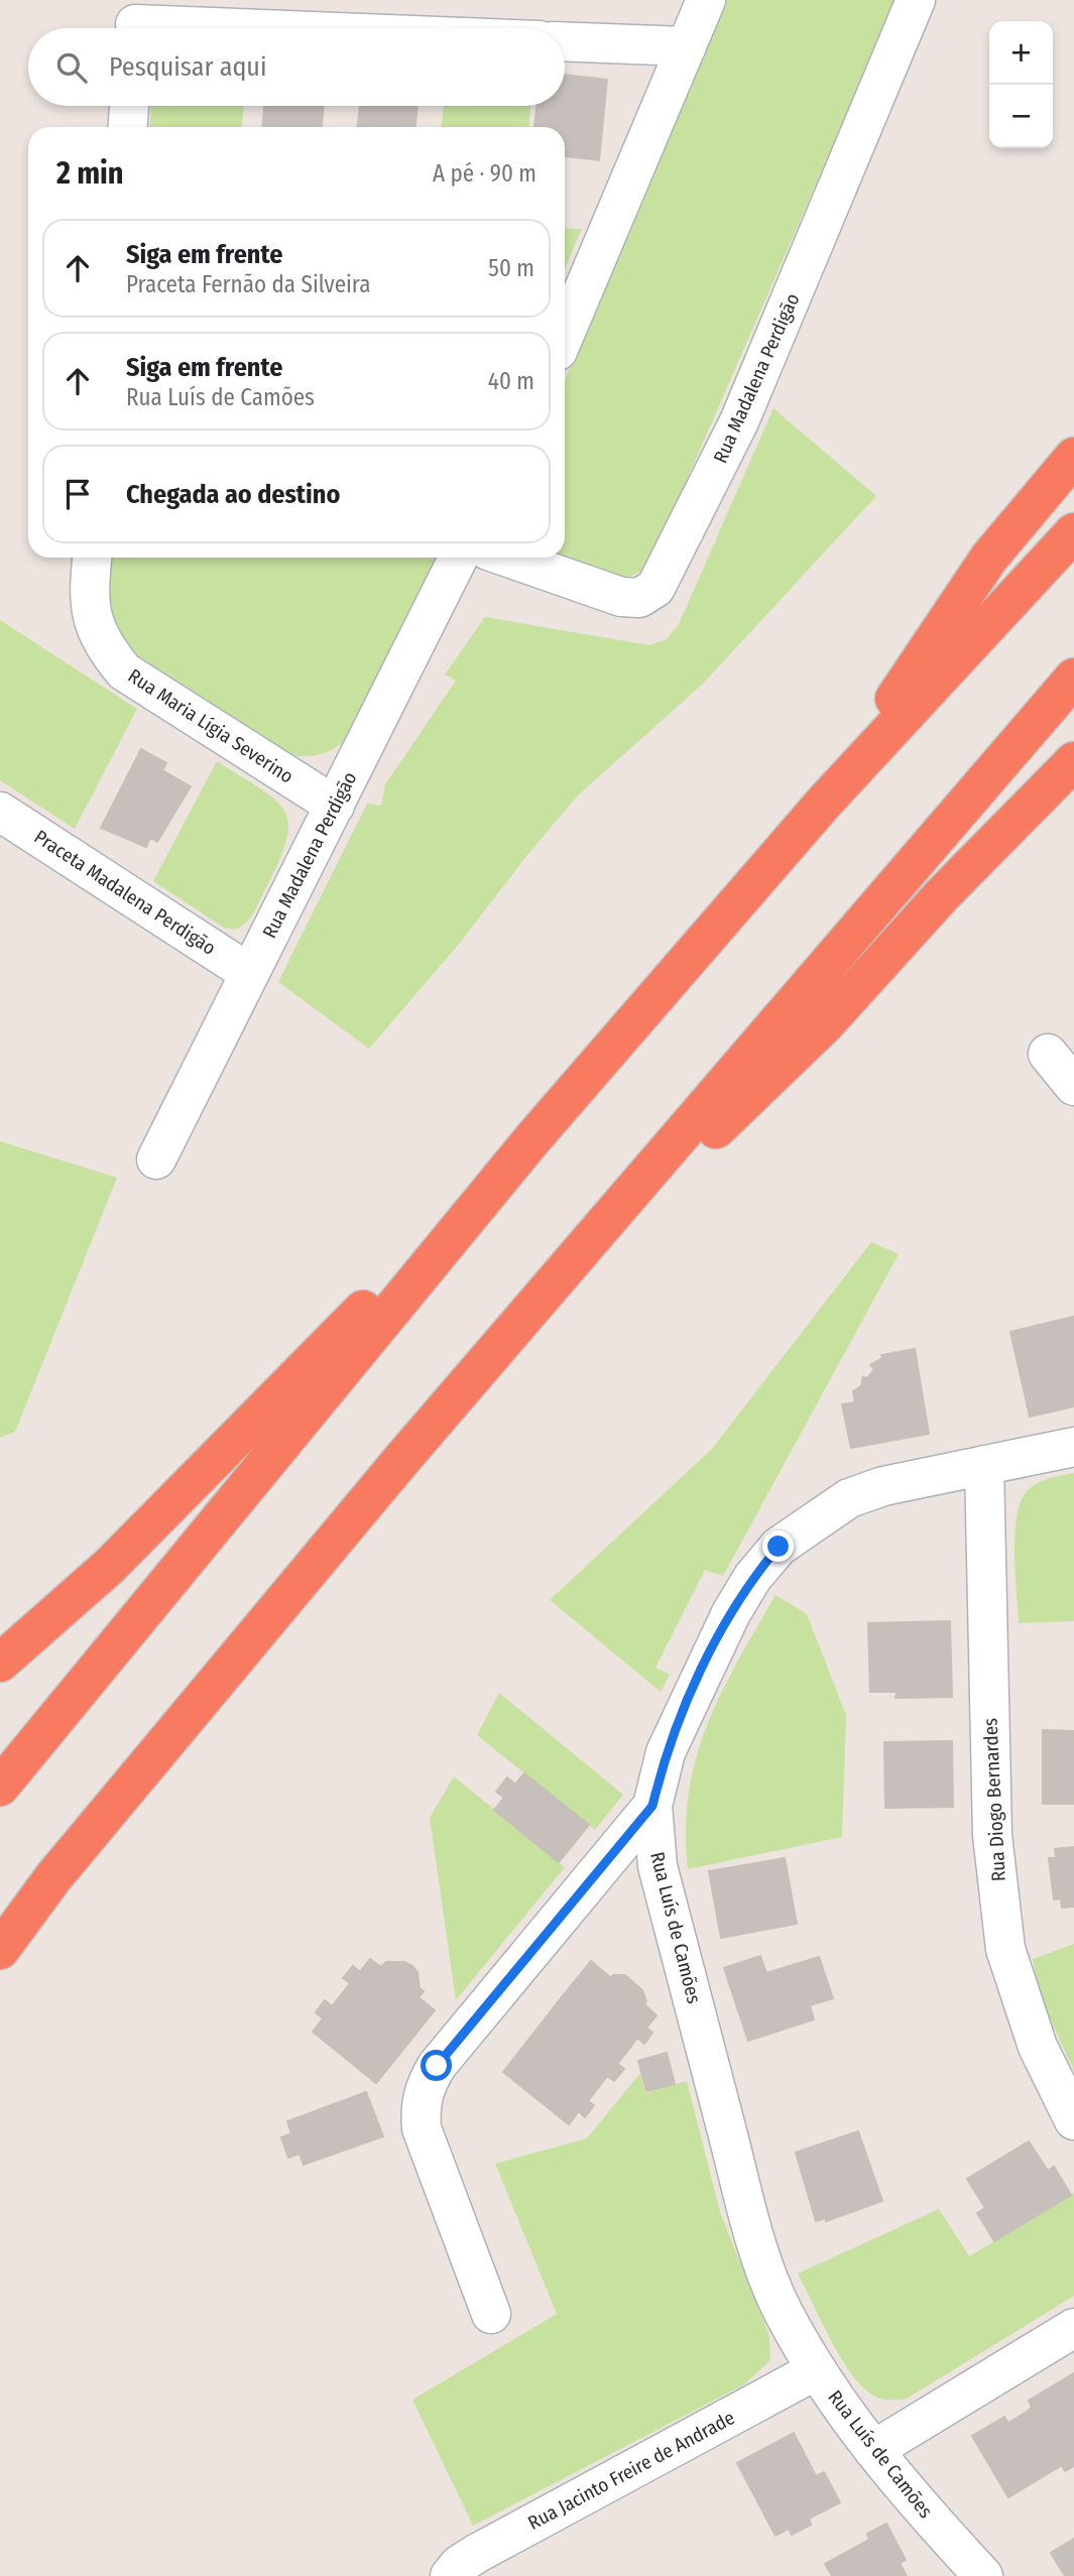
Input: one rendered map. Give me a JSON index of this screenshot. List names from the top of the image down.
{
  "streets": {
    "street": [
      "Rua Madalena Perdigão",
      "Rua Maria Lígia Severino",
      "Praceta Madalena Perdigão",
      "Rua Diogo Bernardes",
      "Rua Luís de Camões",
      "Rua Jacinto Freire de Andrade"
    ]
  },
  "crossings": [
    ["Rua Madalena Perdigão", "Rua Maria Lígia Severino"],
    ["Rua Madalena Perdigão", "Praceta Madalena Perdigão"],
    ["Rua Diogo Bernardes", "Rua Luís de Camões"],
    ["Rua Luís de Camões", "Rua Jacinto Freire de Andrade"]
  ],
  "page": {
    "map_buttons": ["+", "−"],
    "search": "Pesquisar aqui",
    "heading": ["2 min", "A pé · 90 m"],
    "list": [
      ["Siga em frente", "Praceta Fernão da Silveira", "50 m"],
      ["Siga em frente", "Rua Luís de Camões", "40 m"],
      "Chegada ao destino"
    ]
  }
}
